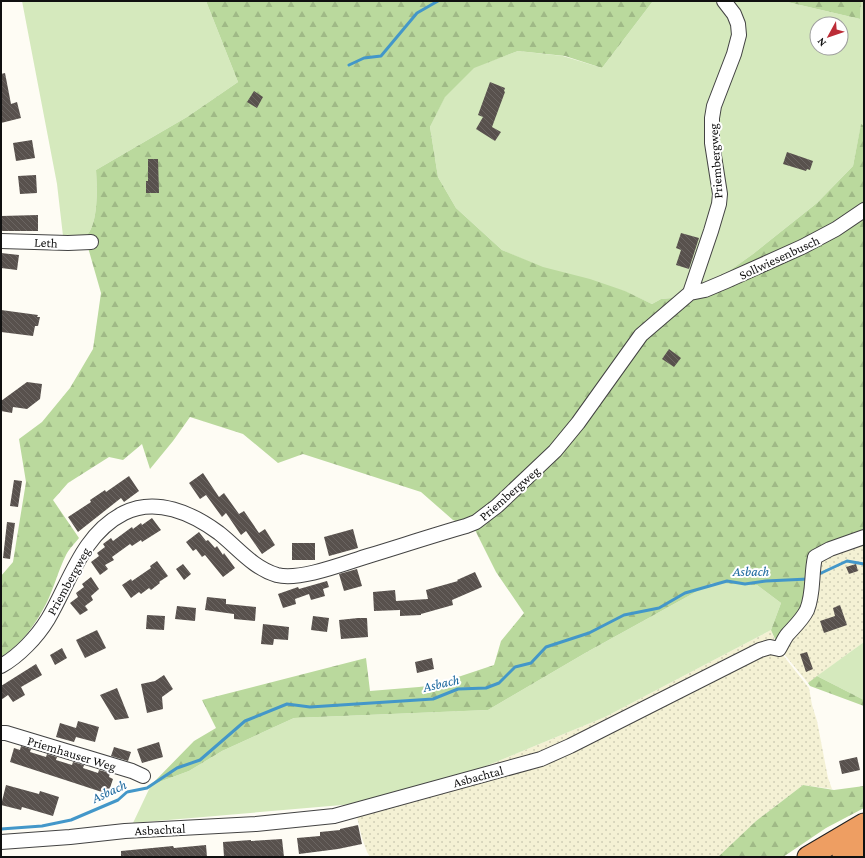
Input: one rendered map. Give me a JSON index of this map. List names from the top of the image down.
{
  "streets": {
    "street": [
      "Priembergweg",
      "Leth",
      "Sollwiesenbusch",
      "Priemhauser Weg",
      "Asbachtal"
    ]
  },
  "crossings": [
    ["Priembergweg", "Sollwiesenbusch"]
  ],
  "water": ["Asbach"],
  "north": "bottom left"
}
